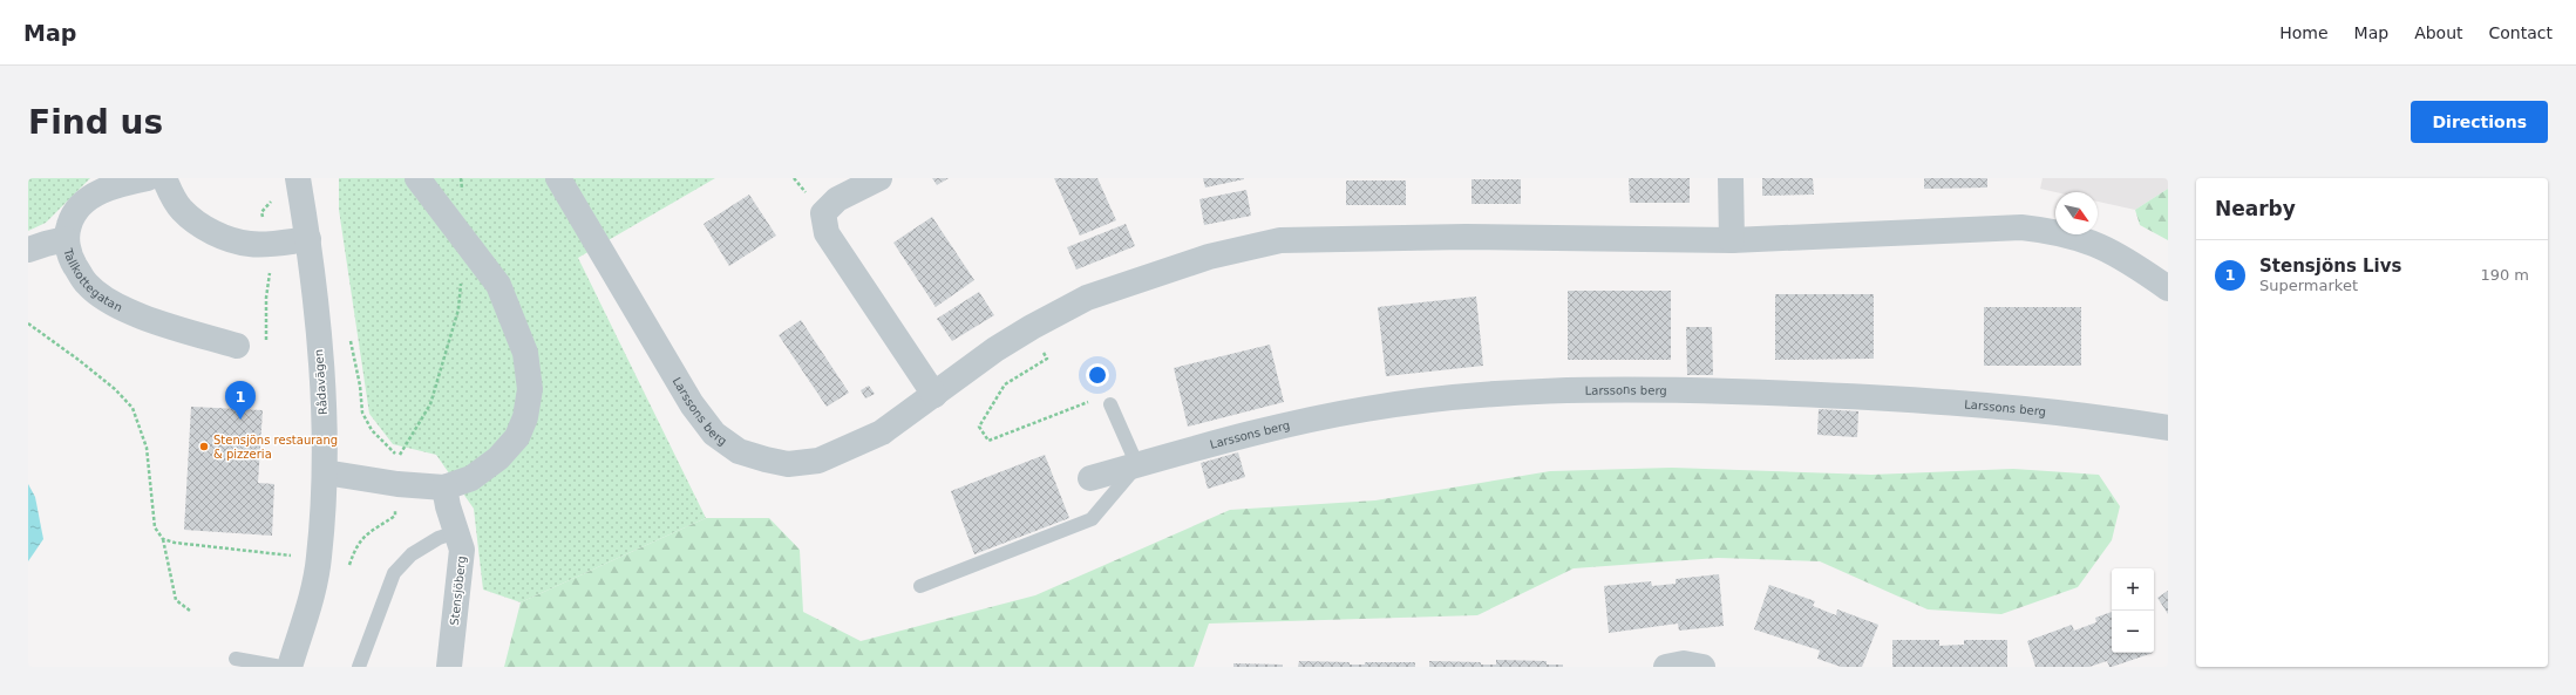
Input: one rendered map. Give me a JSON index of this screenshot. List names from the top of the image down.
{
  "streets": {
    "street": [
      "Tallkottegatan",
      "Rådavägen",
      "Larssons berg",
      "Stensjöberg"
    ]
  },
  "places": ["Stensjöns restaurang & pizzeria"],
  "north": "bottom right",
  "page": {
    "header": "Map",
    "nav": [
      "Home",
      "Map",
      "About",
      "Contact"
    ],
    "buttons": "Directions",
    "title": "Find us",
    "heading": "Nearby",
    "list": [
      {
        "mark": "1",
        "name": "Stensjöns Livs",
        "note": "Supermarket",
        "value": "190 m"
      }
    ],
    "pins": "1",
    "map_buttons": ["+", "−"]
  }
}
